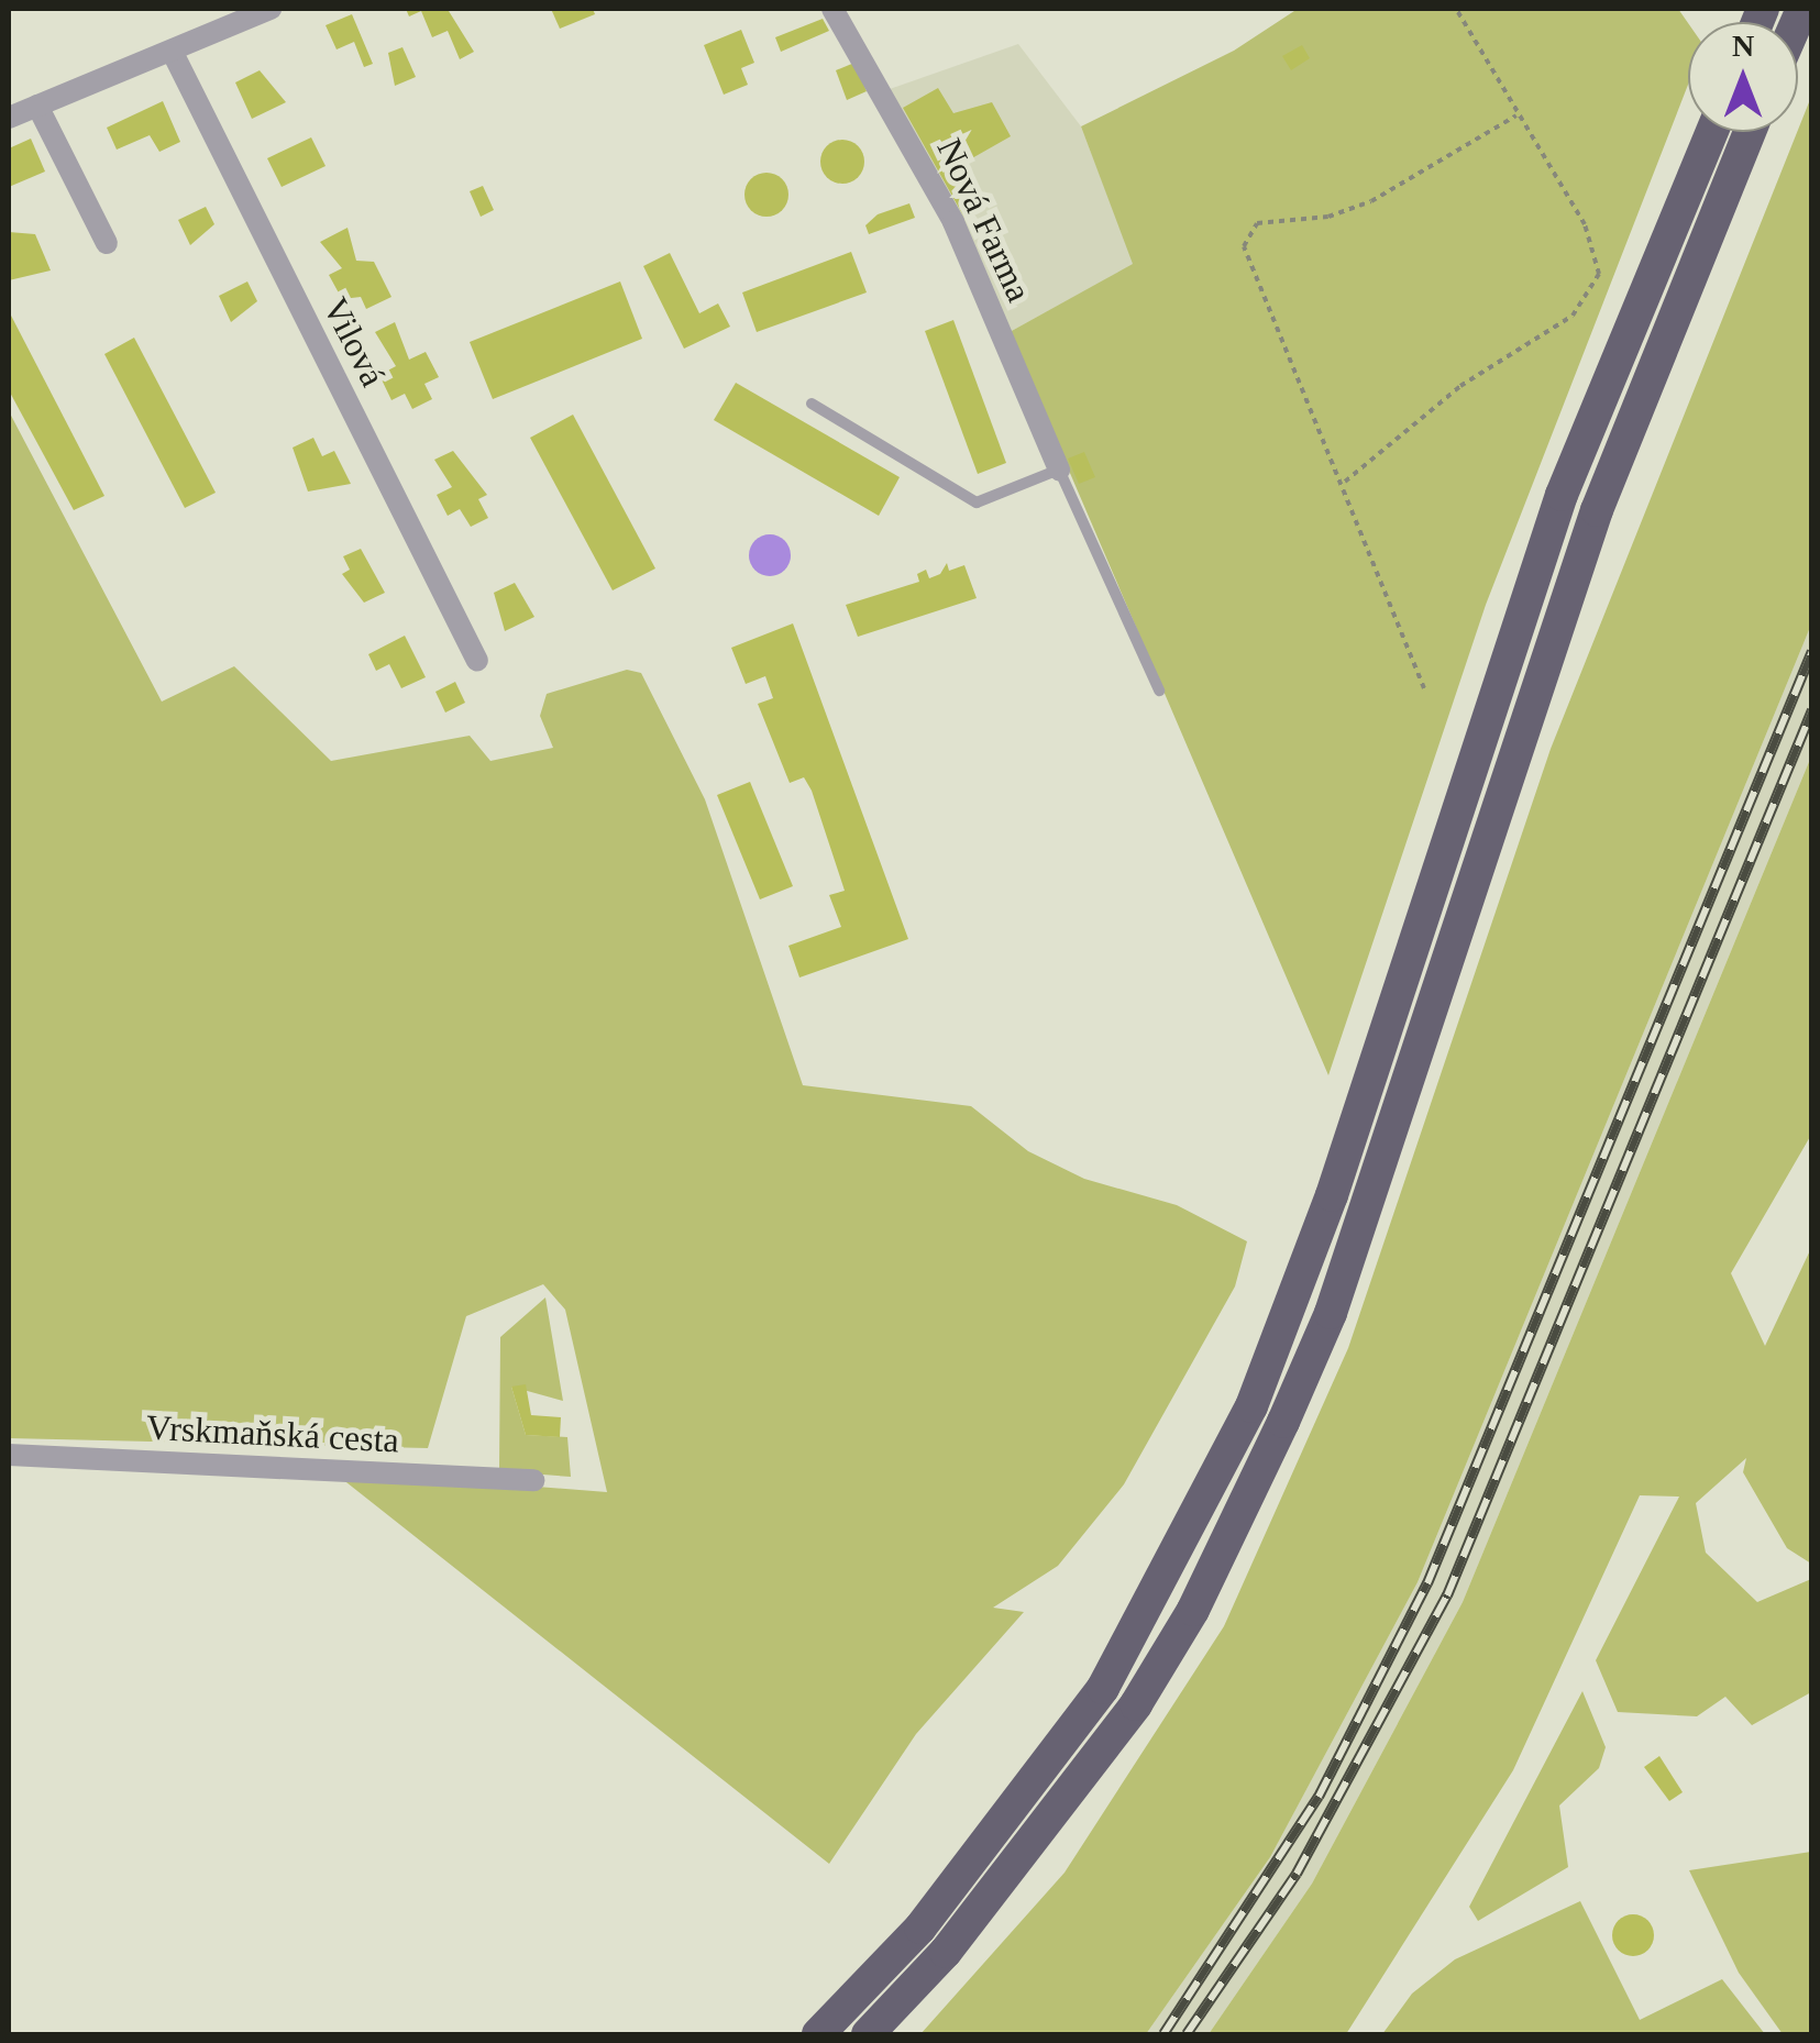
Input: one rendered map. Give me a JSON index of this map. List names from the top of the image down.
{
  "streets": {
    "street": ["Nová Farma", "Vilová", "Vrskmaňská cesta"]
  },
  "north": "top"
}
